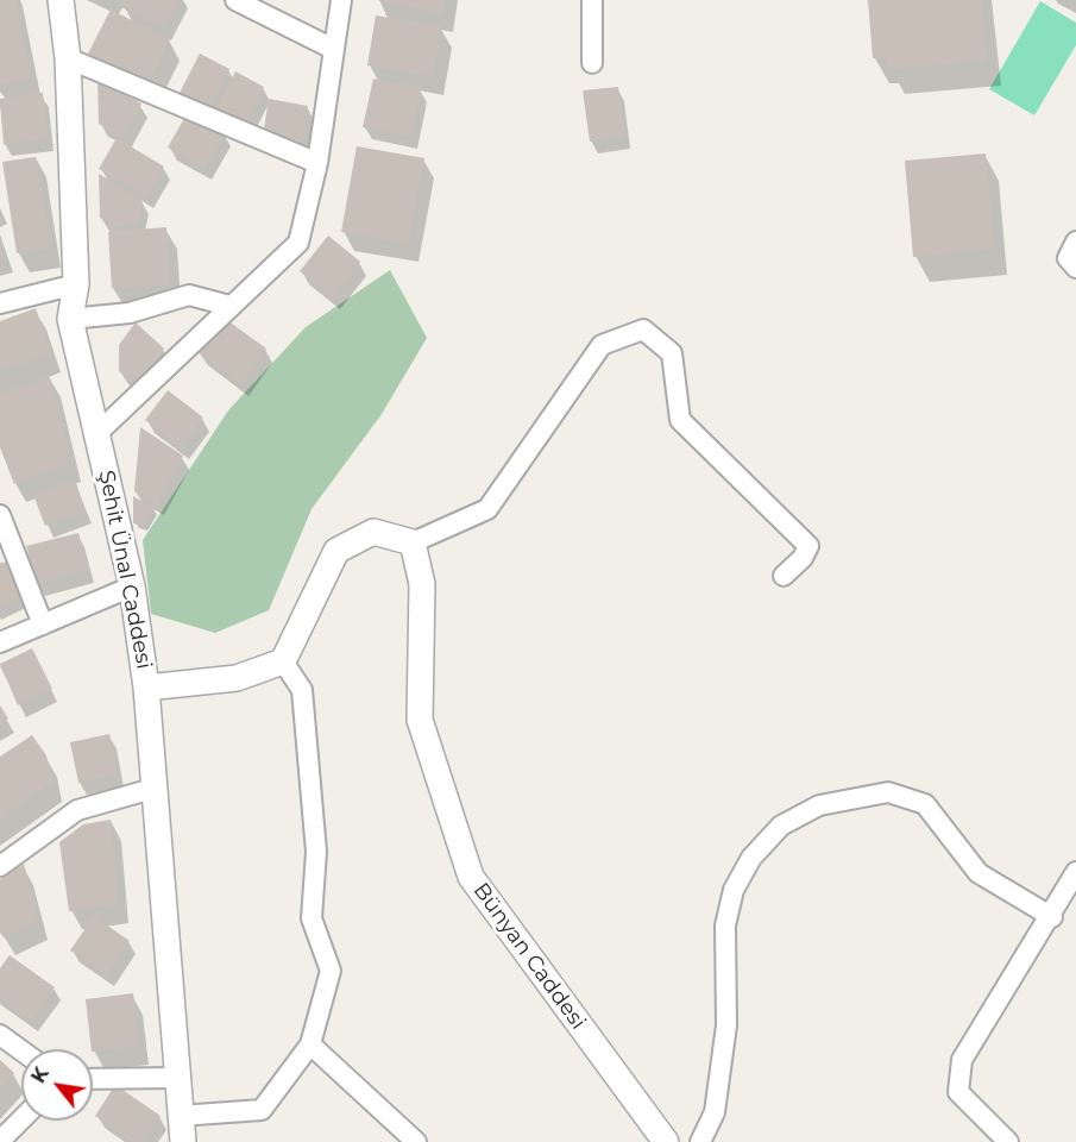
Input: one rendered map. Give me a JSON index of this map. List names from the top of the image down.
{
  "streets": {
    "street": ["Şehit Ünal Caddesi", "Bünyan Caddesi"]
  },
  "north": "top left"
}
